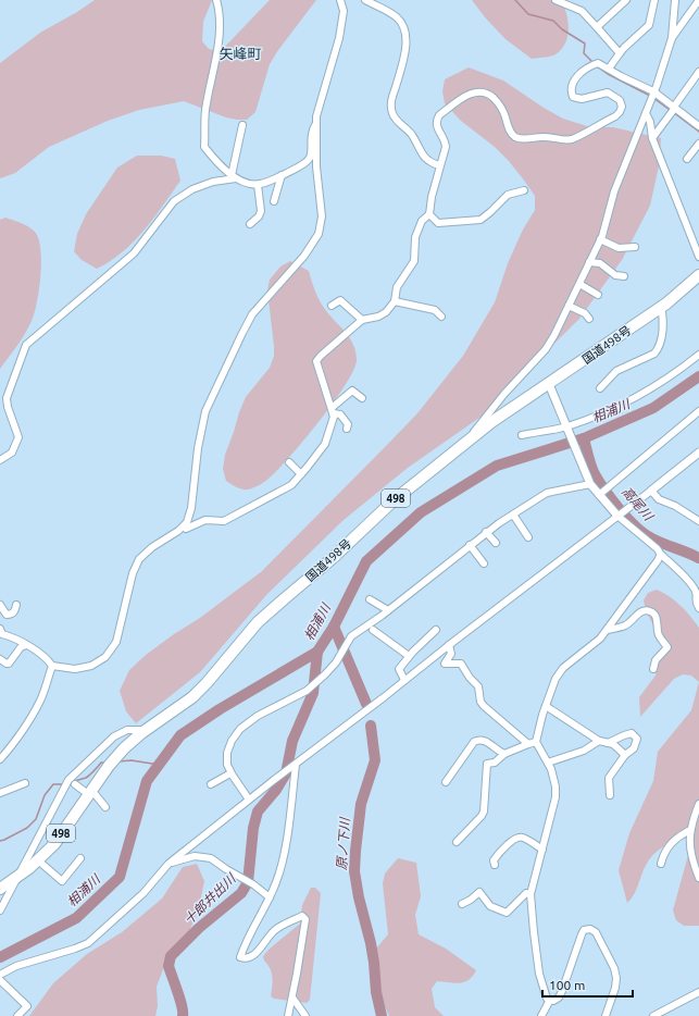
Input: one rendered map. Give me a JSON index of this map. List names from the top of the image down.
{
  "streets": {
    "highway": ["国道498号", "498"]
  },
  "districts": ["矢峰町"],
  "water": [
    "相浦川",
    "高尾川",
    "原ノ下川",
    "十郎井出川"
  ],
  "scale_bar": "100 m"
}
